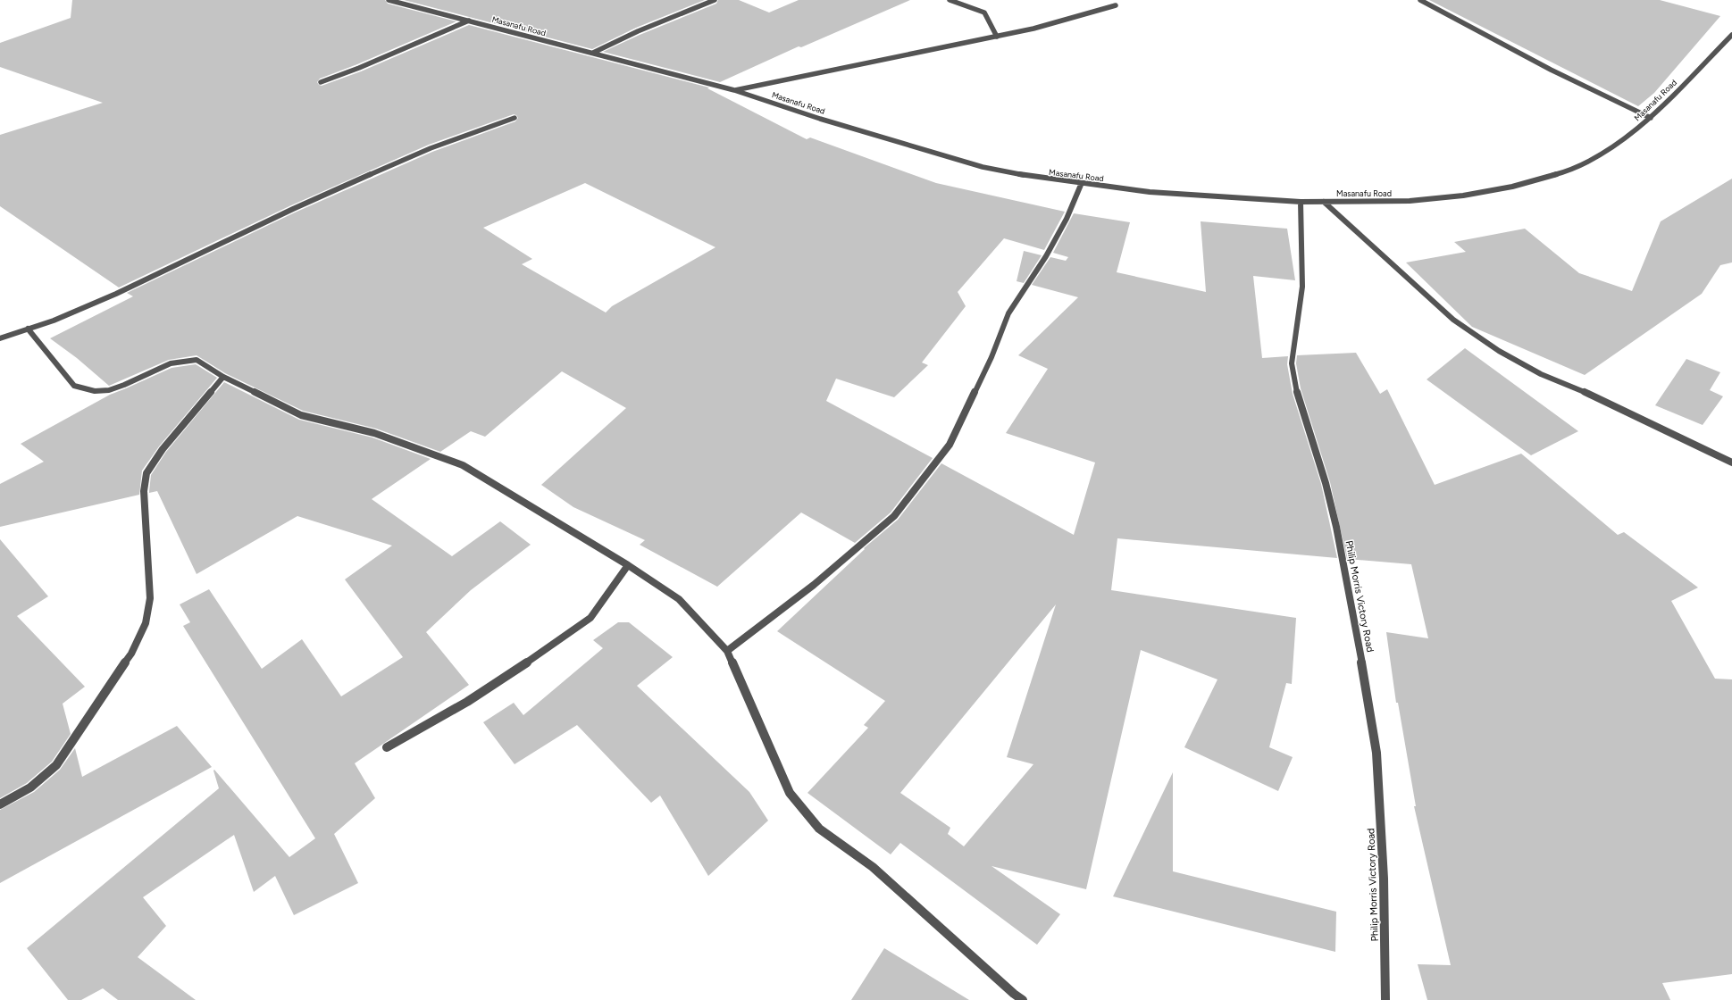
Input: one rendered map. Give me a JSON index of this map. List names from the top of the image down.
{
  "streets": {
    "street": ["Masanafu Road", "Philip Morris Victory Road"]
  },
  "crossings": [
    ["Masanafu Road", "Philip Morris Victory Road"]
  ]
}
